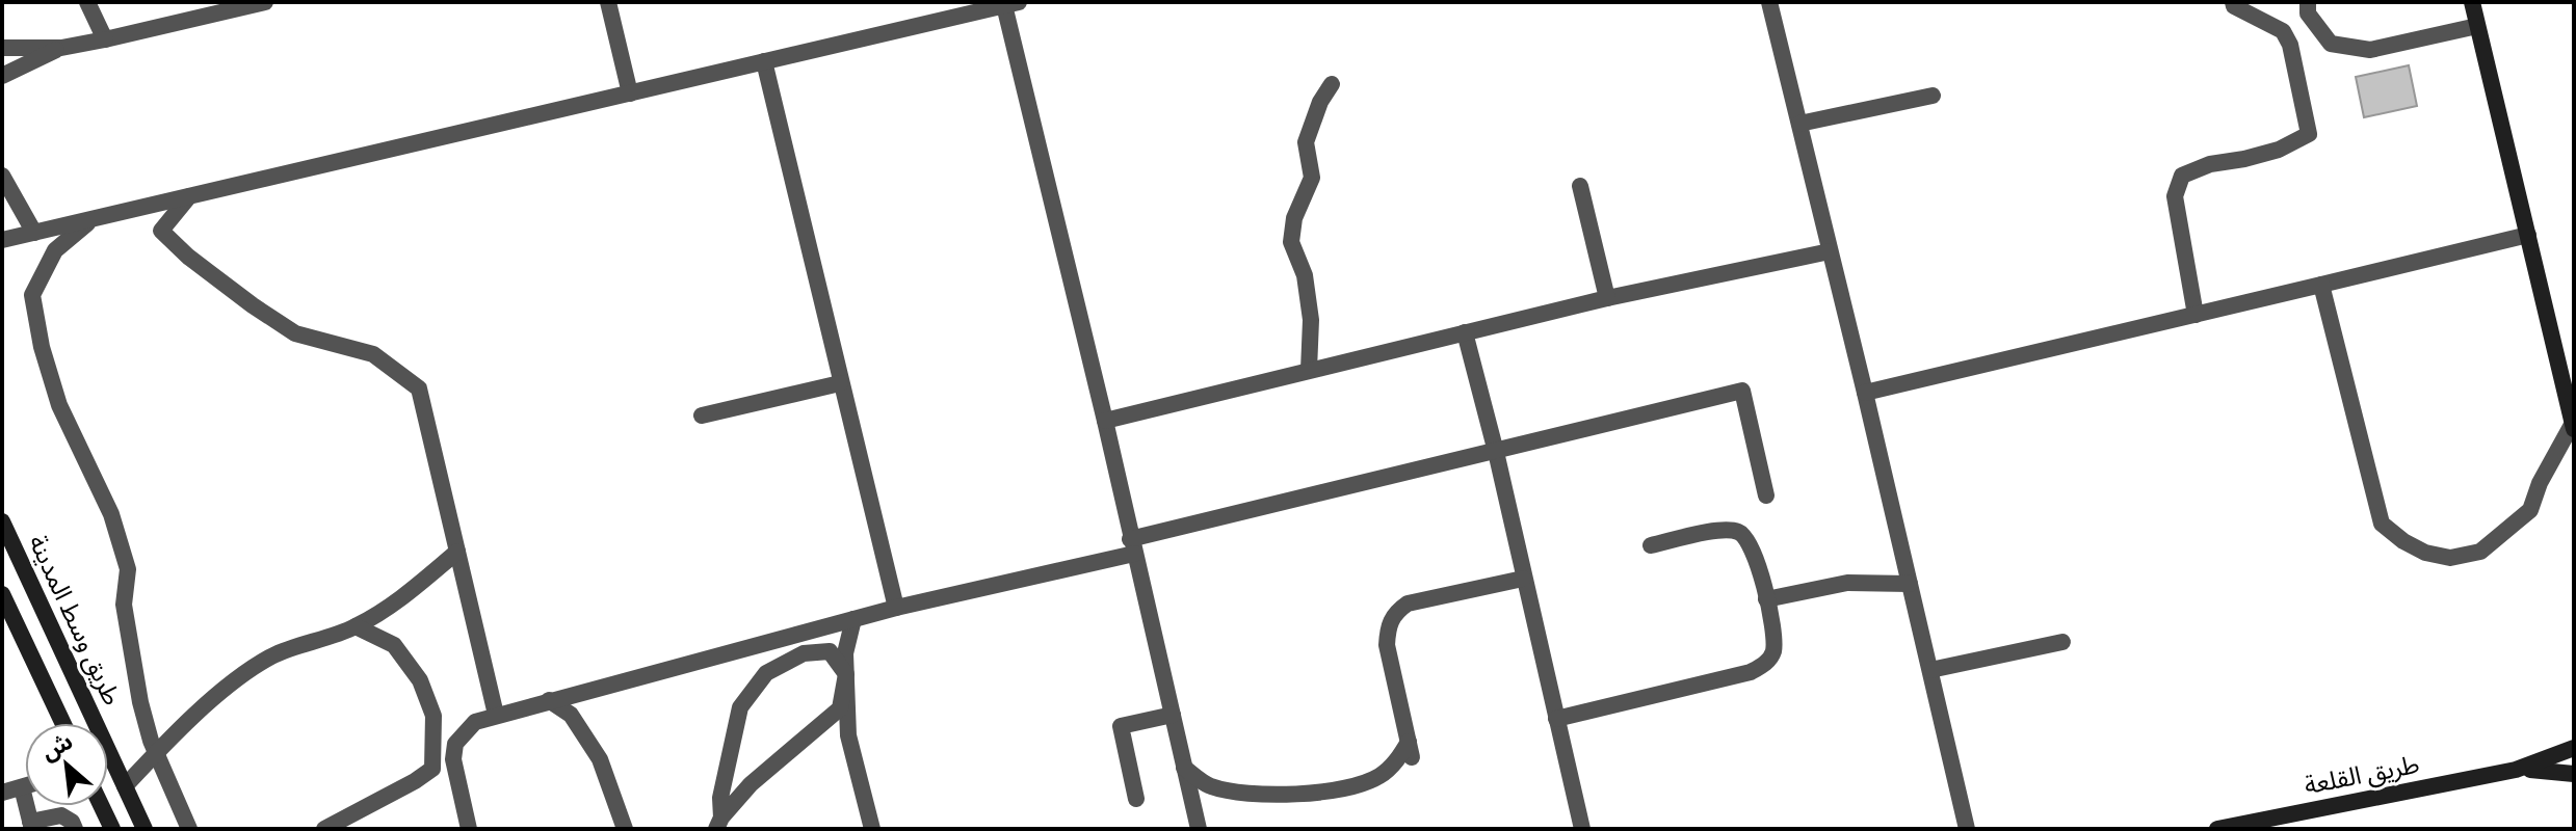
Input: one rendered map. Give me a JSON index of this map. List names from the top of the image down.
{
  "streets": {
    "street": ["طريق وسط المدينة", "طريق القلعة"]
  },
  "north": "top left"
}
